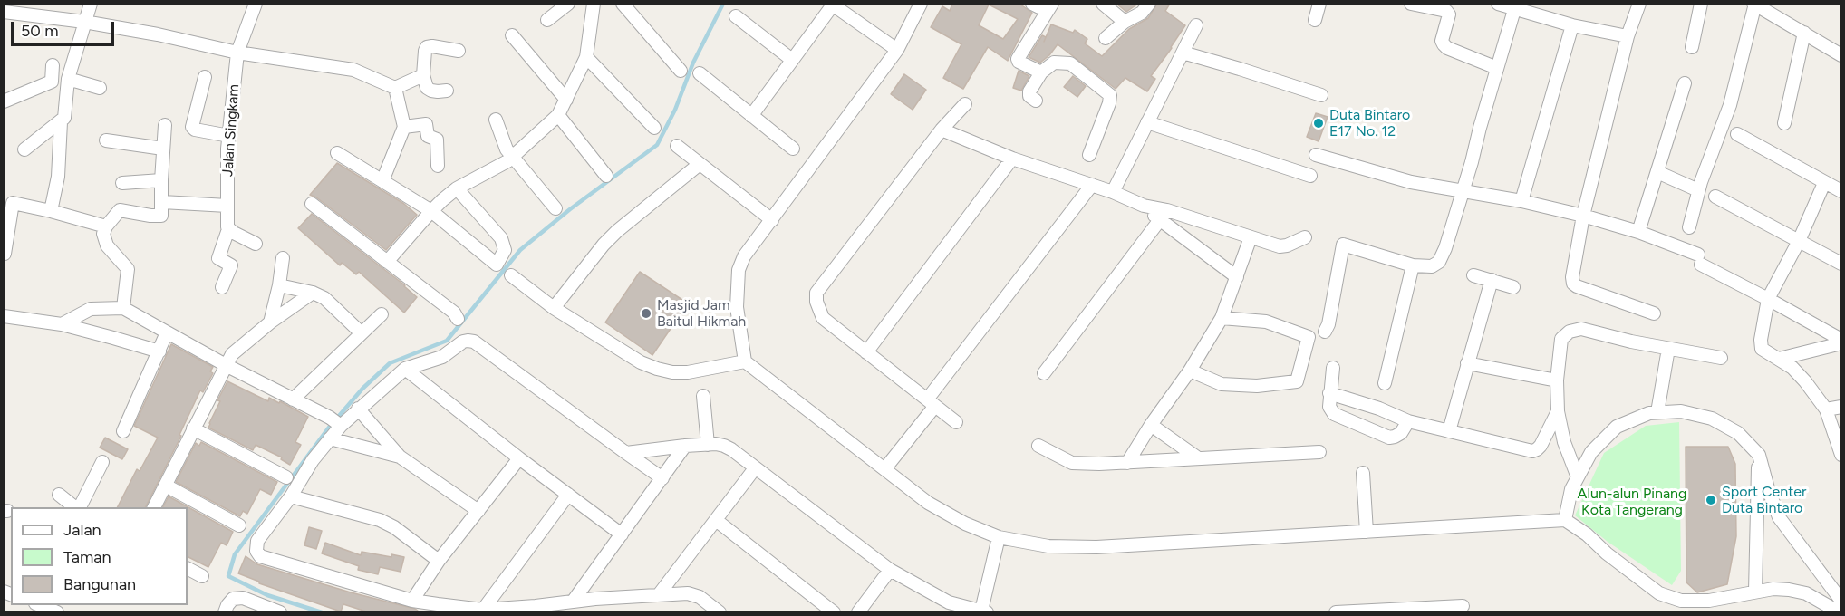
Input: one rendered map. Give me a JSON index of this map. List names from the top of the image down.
{
  "streets": {
    "street": ["Jalan Singkam"]
  },
  "parks": ["Alun-alun Pinang Kota Tangerang"],
  "places": ["Duta Bintaro E17 No. 12", "Masjid Jam Baitul Hikmah", "Sport Center Duta Bintaro"],
  "legend": ["Jalan", "Taman", "Bangunan"],
  "scale_bar": "50 m"
}
